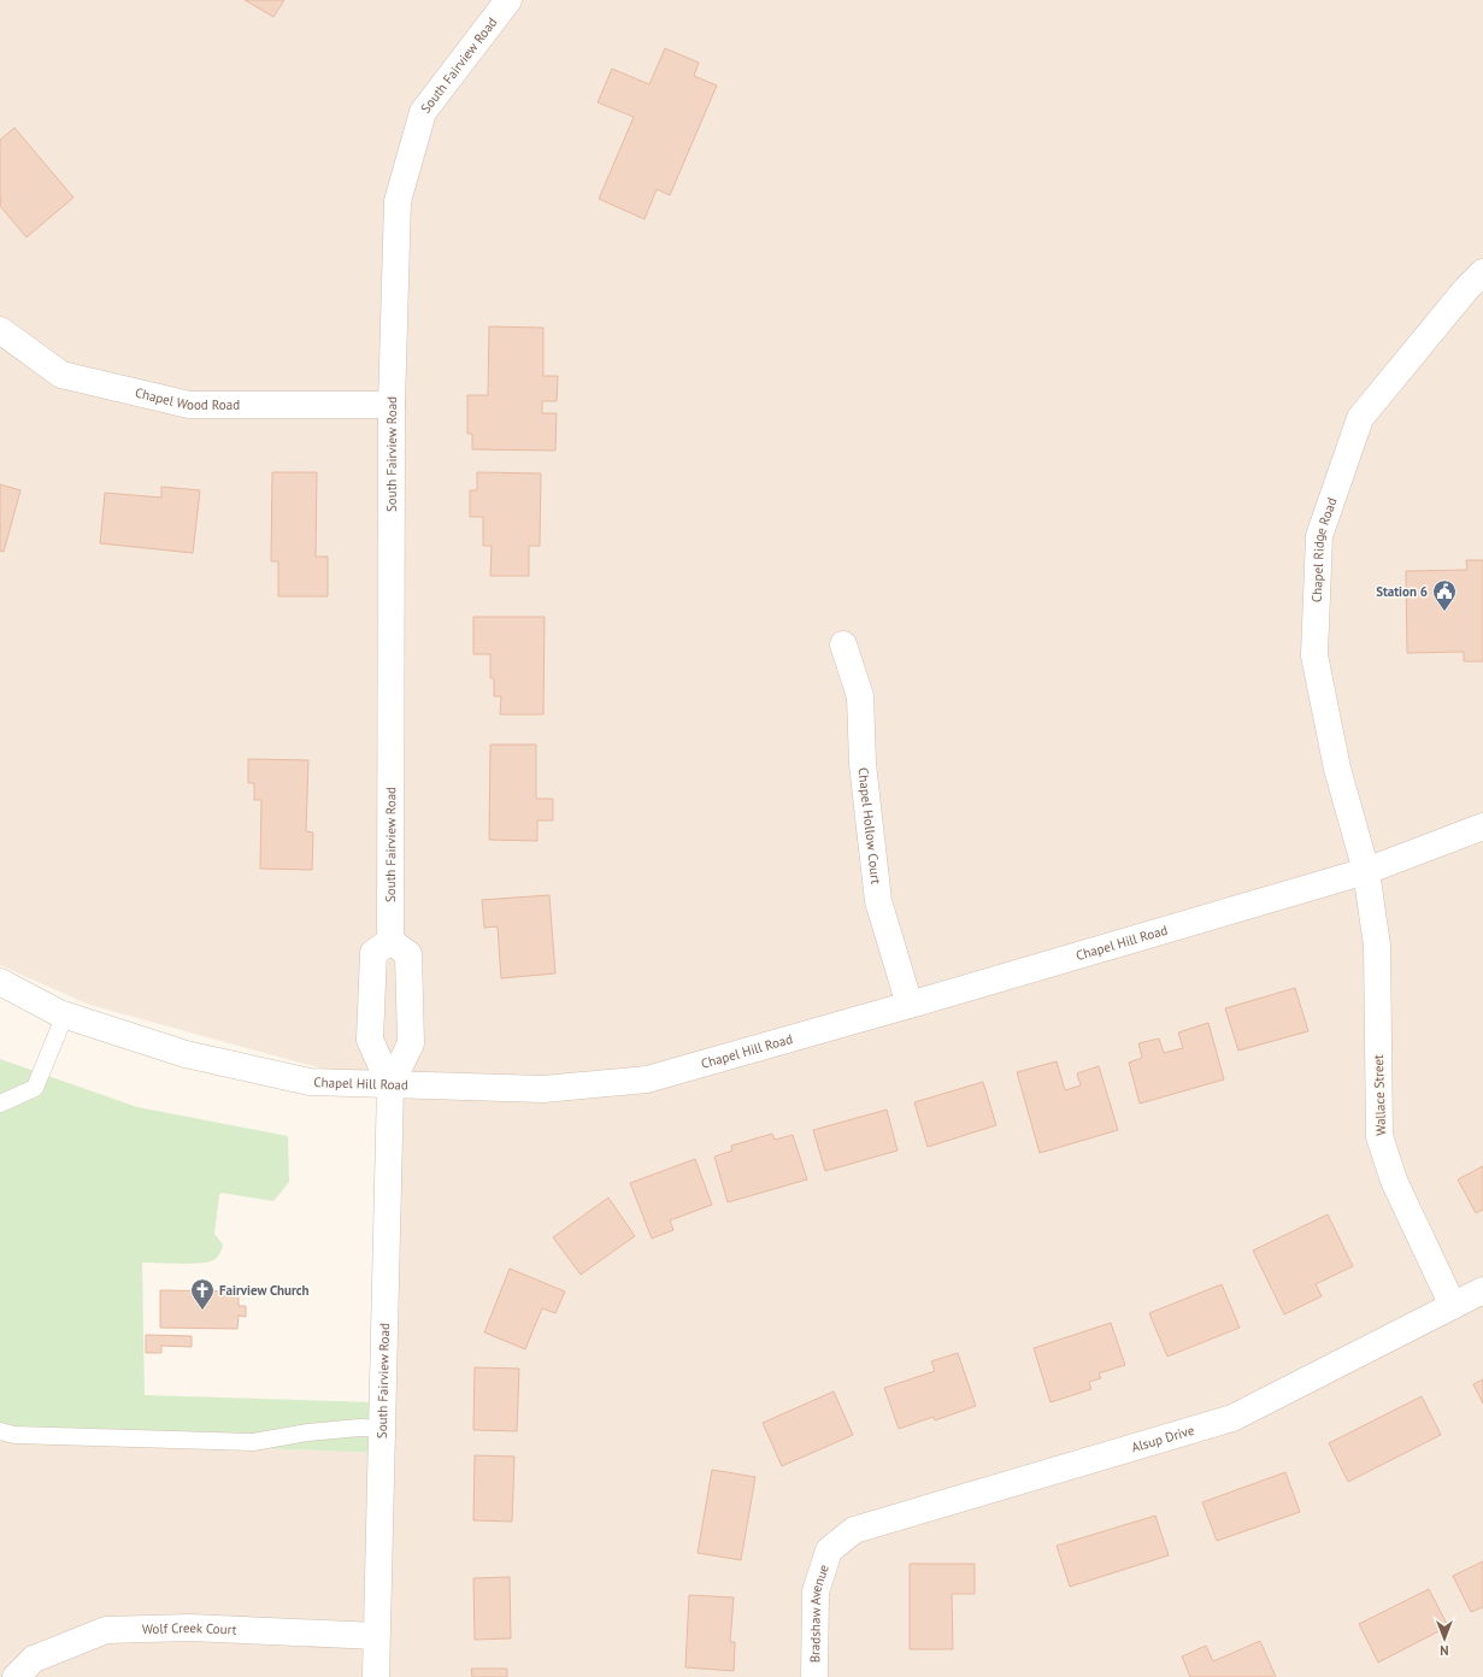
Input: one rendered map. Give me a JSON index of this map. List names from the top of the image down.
{
  "streets": {
    "street": [
      "South Fairview Road",
      "Chapel Wood Road",
      "Chapel Ridge Road",
      "Chapel Hollow Court",
      "Chapel Hill Road",
      "Wallace Street",
      "Alsup Drive",
      "Bradshaw Avenue",
      "Wolf Creek Court"
    ]
  },
  "crossings": [
    ["South Fairview Road", "Chapel Wood Road"],
    ["South Fairview Road", "Chapel Hill Road"],
    ["South Fairview Road", "Wolf Creek Court"],
    ["Chapel Ridge Road", "Chapel Hill Road"],
    ["Chapel Ridge Road", "Wallace Street"],
    ["Chapel Hollow Court", "Chapel Hill Road"],
    ["Chapel Hill Road", "Wallace Street"],
    ["Wallace Street", "Alsup Drive"],
    ["Alsup Drive", "Bradshaw Avenue"]
  ],
  "places": {
    "public building": ["Station 6"],
    "church": ["Fairview Church"]
  },
  "north": "bottom"
}
